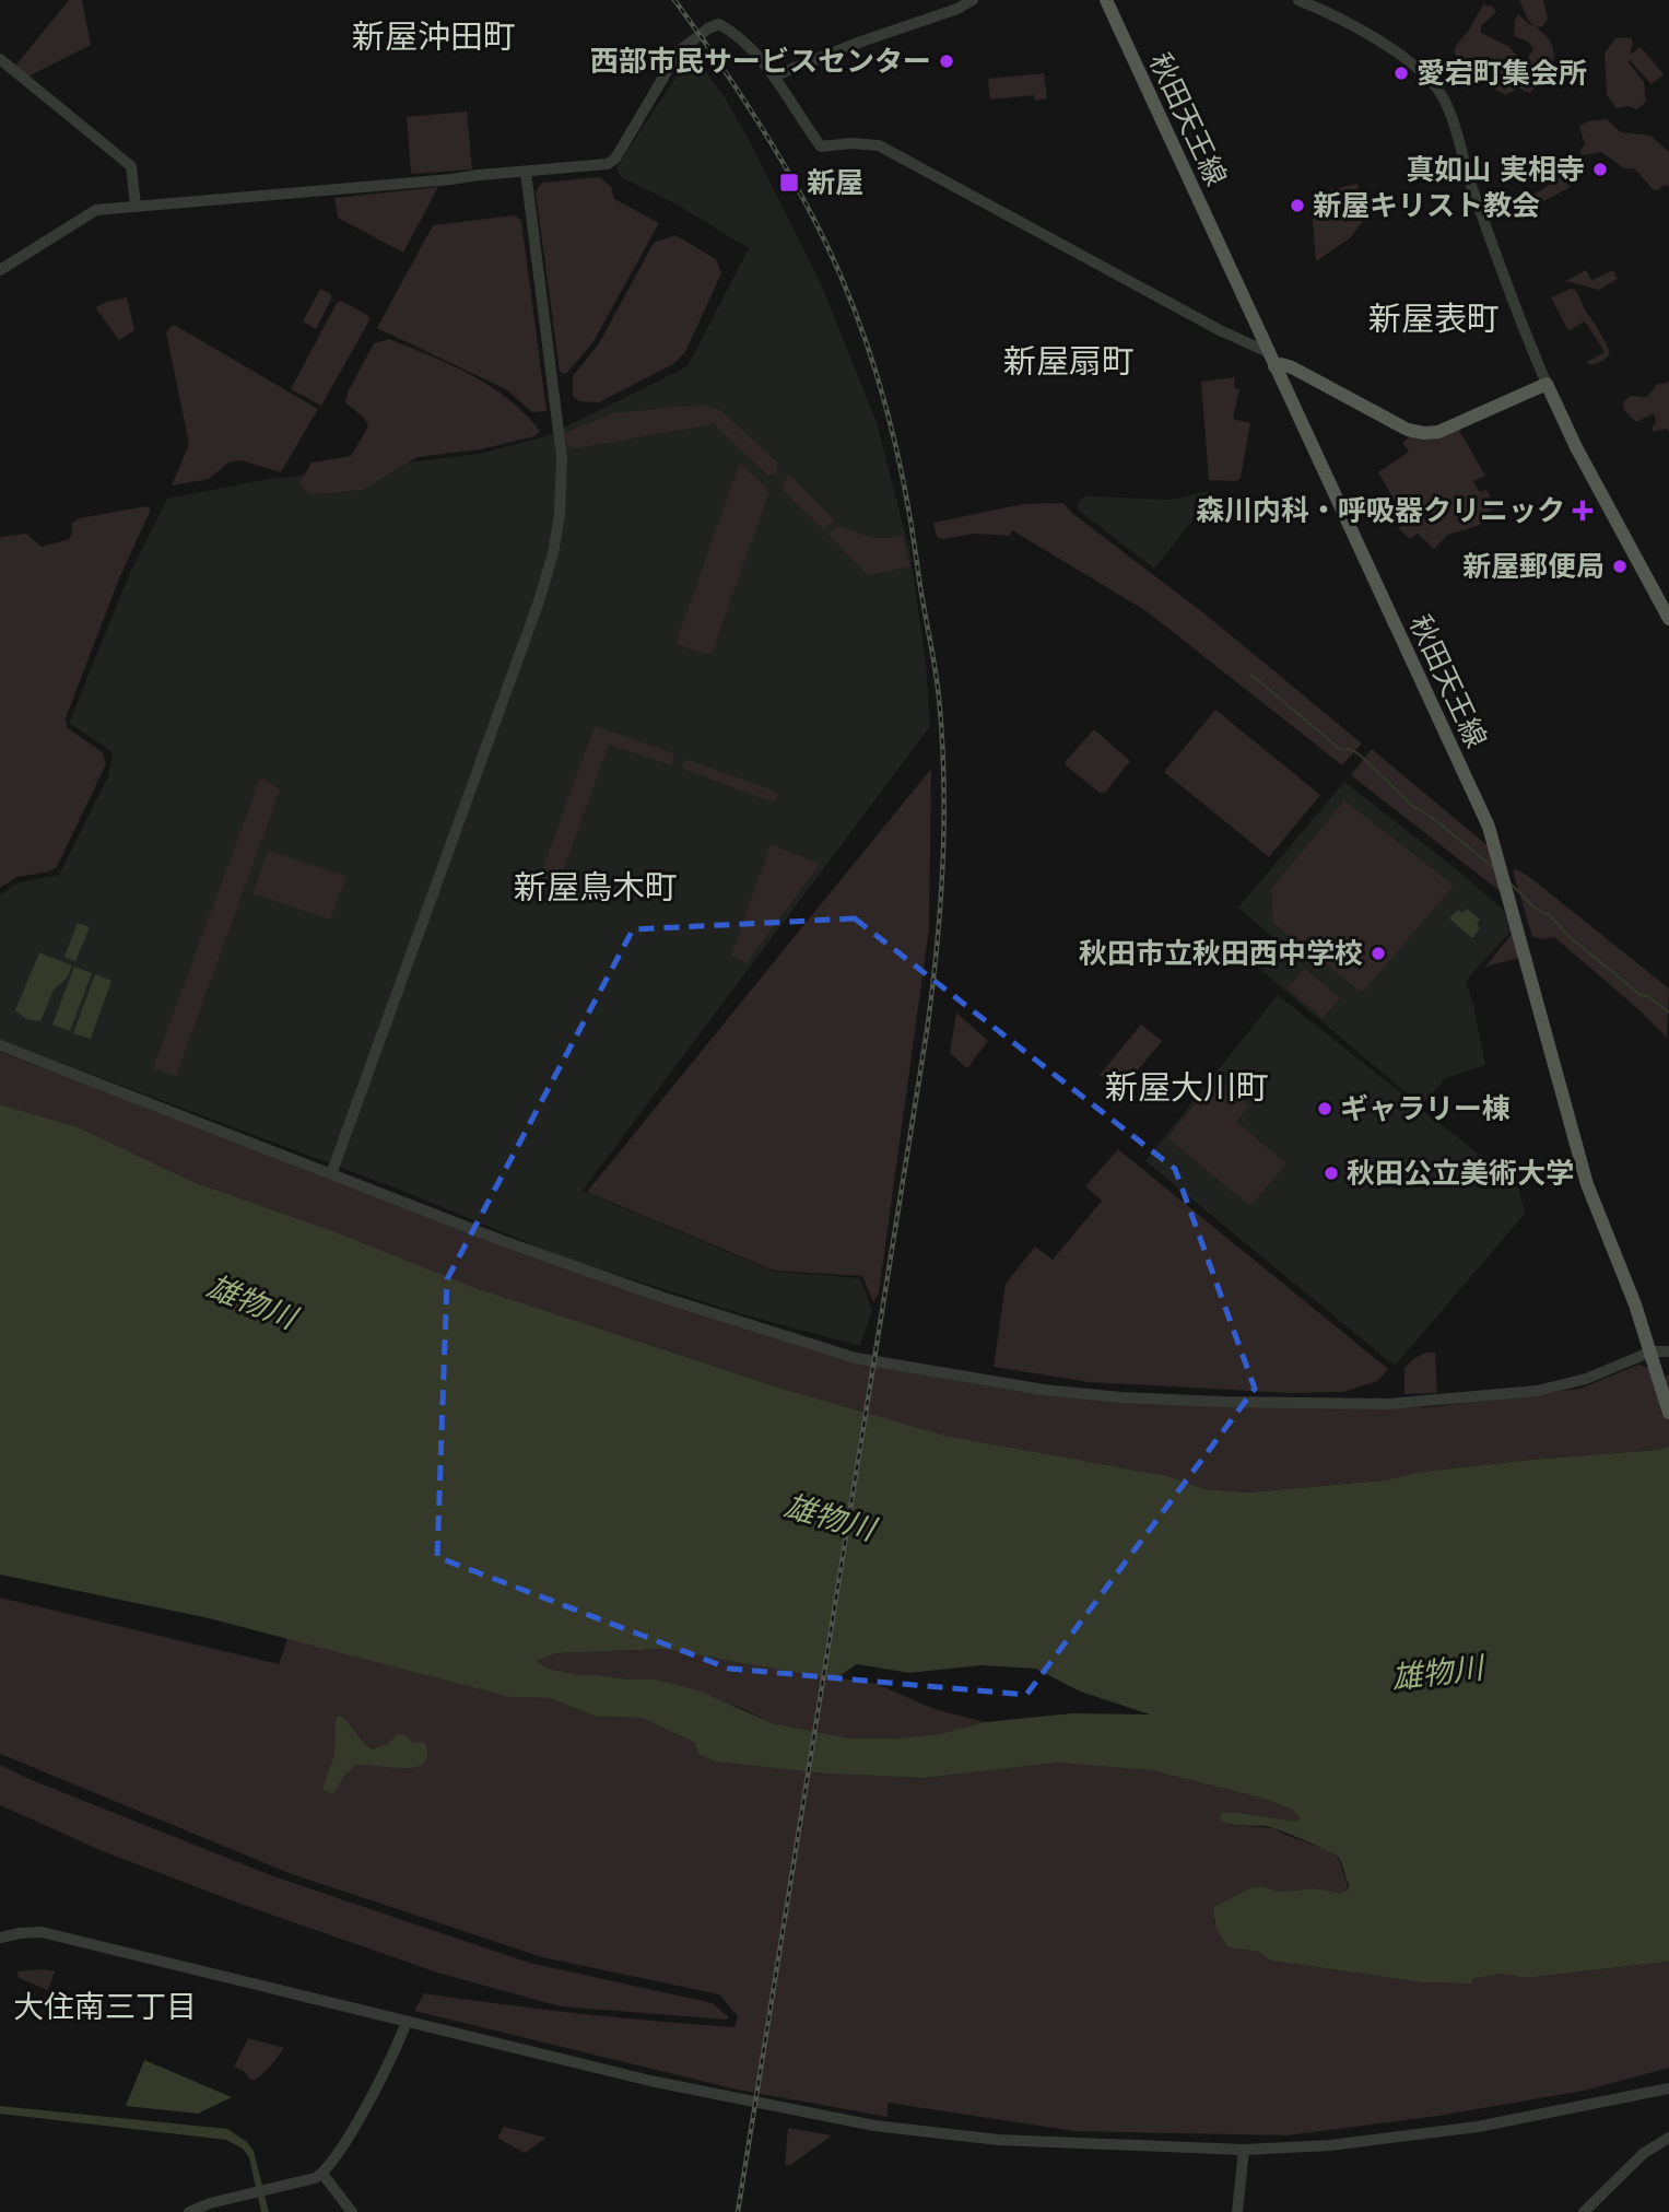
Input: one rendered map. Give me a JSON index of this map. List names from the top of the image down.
{
  "streets": {
    "main road": ["秋田天王線"]
  },
  "districts": [
    "新屋沖田町",
    "新屋表町",
    "新屋扇町",
    "新屋鳥木町",
    "新屋大川町",
    "大住南三丁目"
  ],
  "water": ["雄物川"],
  "places": {
    "other": [
      "西部市民サービスセンター",
      "愛宕町集会所",
      "真如山 実相寺",
      "新屋キリスト教会",
      "新屋郵便局",
      "秋田市立秋田西中学校",
      "ギャラリー棟",
      "秋田公立美術大学"
    ],
    "transit": ["新屋"],
    "health": ["森川内科・呼吸器クリニック"]
  }
}
